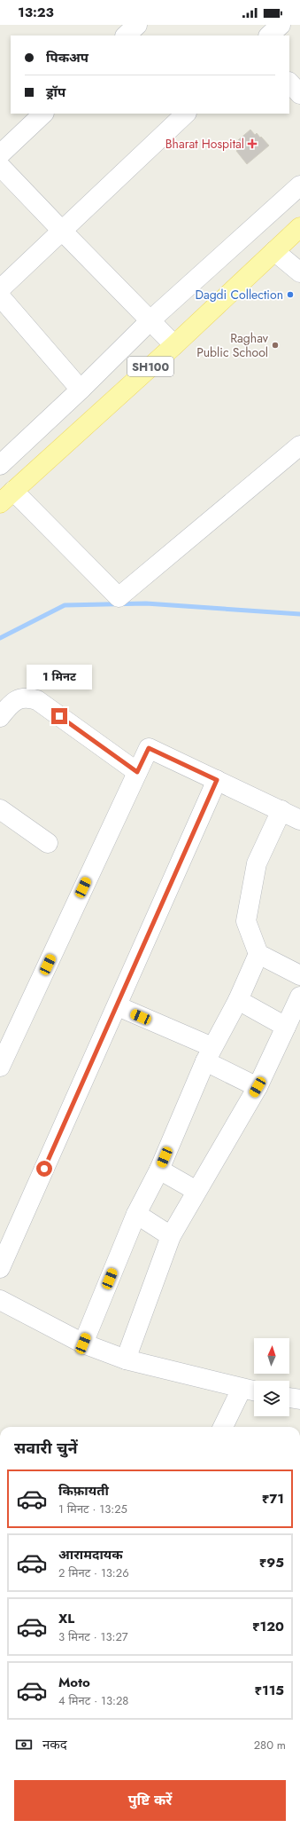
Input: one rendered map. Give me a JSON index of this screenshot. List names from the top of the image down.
{
  "streets": {
    "main road": ["SH100"]
  },
  "places": {
    "health": ["Bharat Hospital"],
    "other": ["Dagdi Collection", "Raghav Public School"]
  },
  "north": "top",
  "page": {
    "status": "13:23",
    "banner": ["पिकअप", "ड्रॉप"],
    "bubble": "1 मिनट",
    "heading": "सवारी चुनें",
    "list": [
      {
        "name": "किफ़ायती",
        "note": "1 मिनट · 13:25",
        "value": "₹71"
      },
      {
        "name": "आरामदायक",
        "note": "2 मिनट · 13:26",
        "value": "₹95"
      },
      {
        "name": "XL",
        "note": "3 मिनट · 13:27",
        "value": "₹120"
      },
      {
        "name": "Moto",
        "note": "4 मिनट · 13:28",
        "value": "₹115"
      }
    ],
    "pay": ["नकद", "280 m"],
    "buttons": "पुष्टि करें"
  }
}
